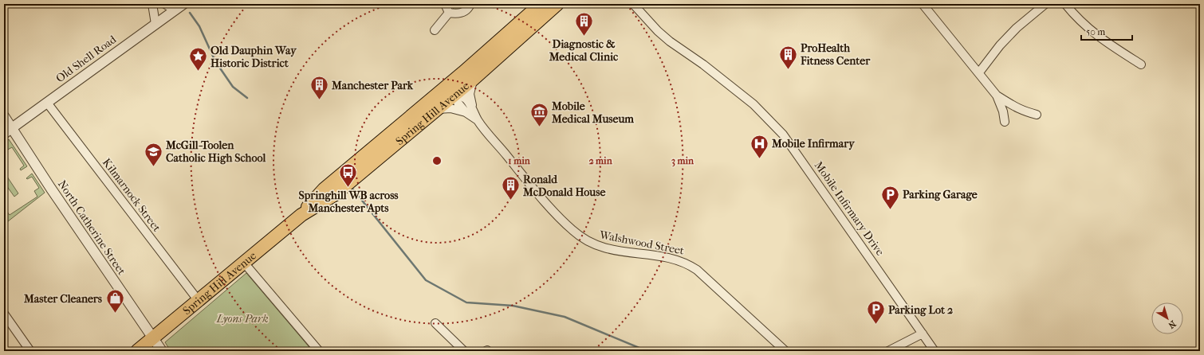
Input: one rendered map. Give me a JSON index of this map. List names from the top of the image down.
{
  "streets": {
    "main road": ["Spring Hill Avenue"],
    "street": [
      "Old Shell Road",
      "Kilmarnock Street",
      "Mobile Infirmary Drive",
      "North Catherine Street",
      "Walshwood Street"
    ]
  },
  "crossings": [
    ["Old Shell Road", "Kilmarnock Street"],
    ["Old Shell Road", "North Catherine Street"],
    ["Spring Hill Avenue", "Kilmarnock Street"],
    ["Spring Hill Avenue", "North Catherine Street"],
    ["Spring Hill Avenue", "Walshwood Street"]
  ],
  "parks": ["Lyons Park"],
  "places": {
    "building": [
      "Diagnostic & Medical Clinic",
      "ProHealth Fitness Center",
      "Manchester Park",
      "Ronald McDonald House"
    ],
    "place": ["Old Dauphin Way Historic District"],
    "museum": ["Mobile Medical Museum"],
    "hospital": ["Mobile Infirmary"],
    "school or university": ["McGill-Toolen Catholic High School"],
    "bus stop": ["Springhill WB across Manchester Apts"],
    "parking": ["Parking Garage", "Parking Lot 2"],
    "shop": ["Master Cleaners"]
  },
  "scale_bar": "50 m",
  "north": "bottom right",
  "rings": ["1 min", "2 min", "3 min"]
}
